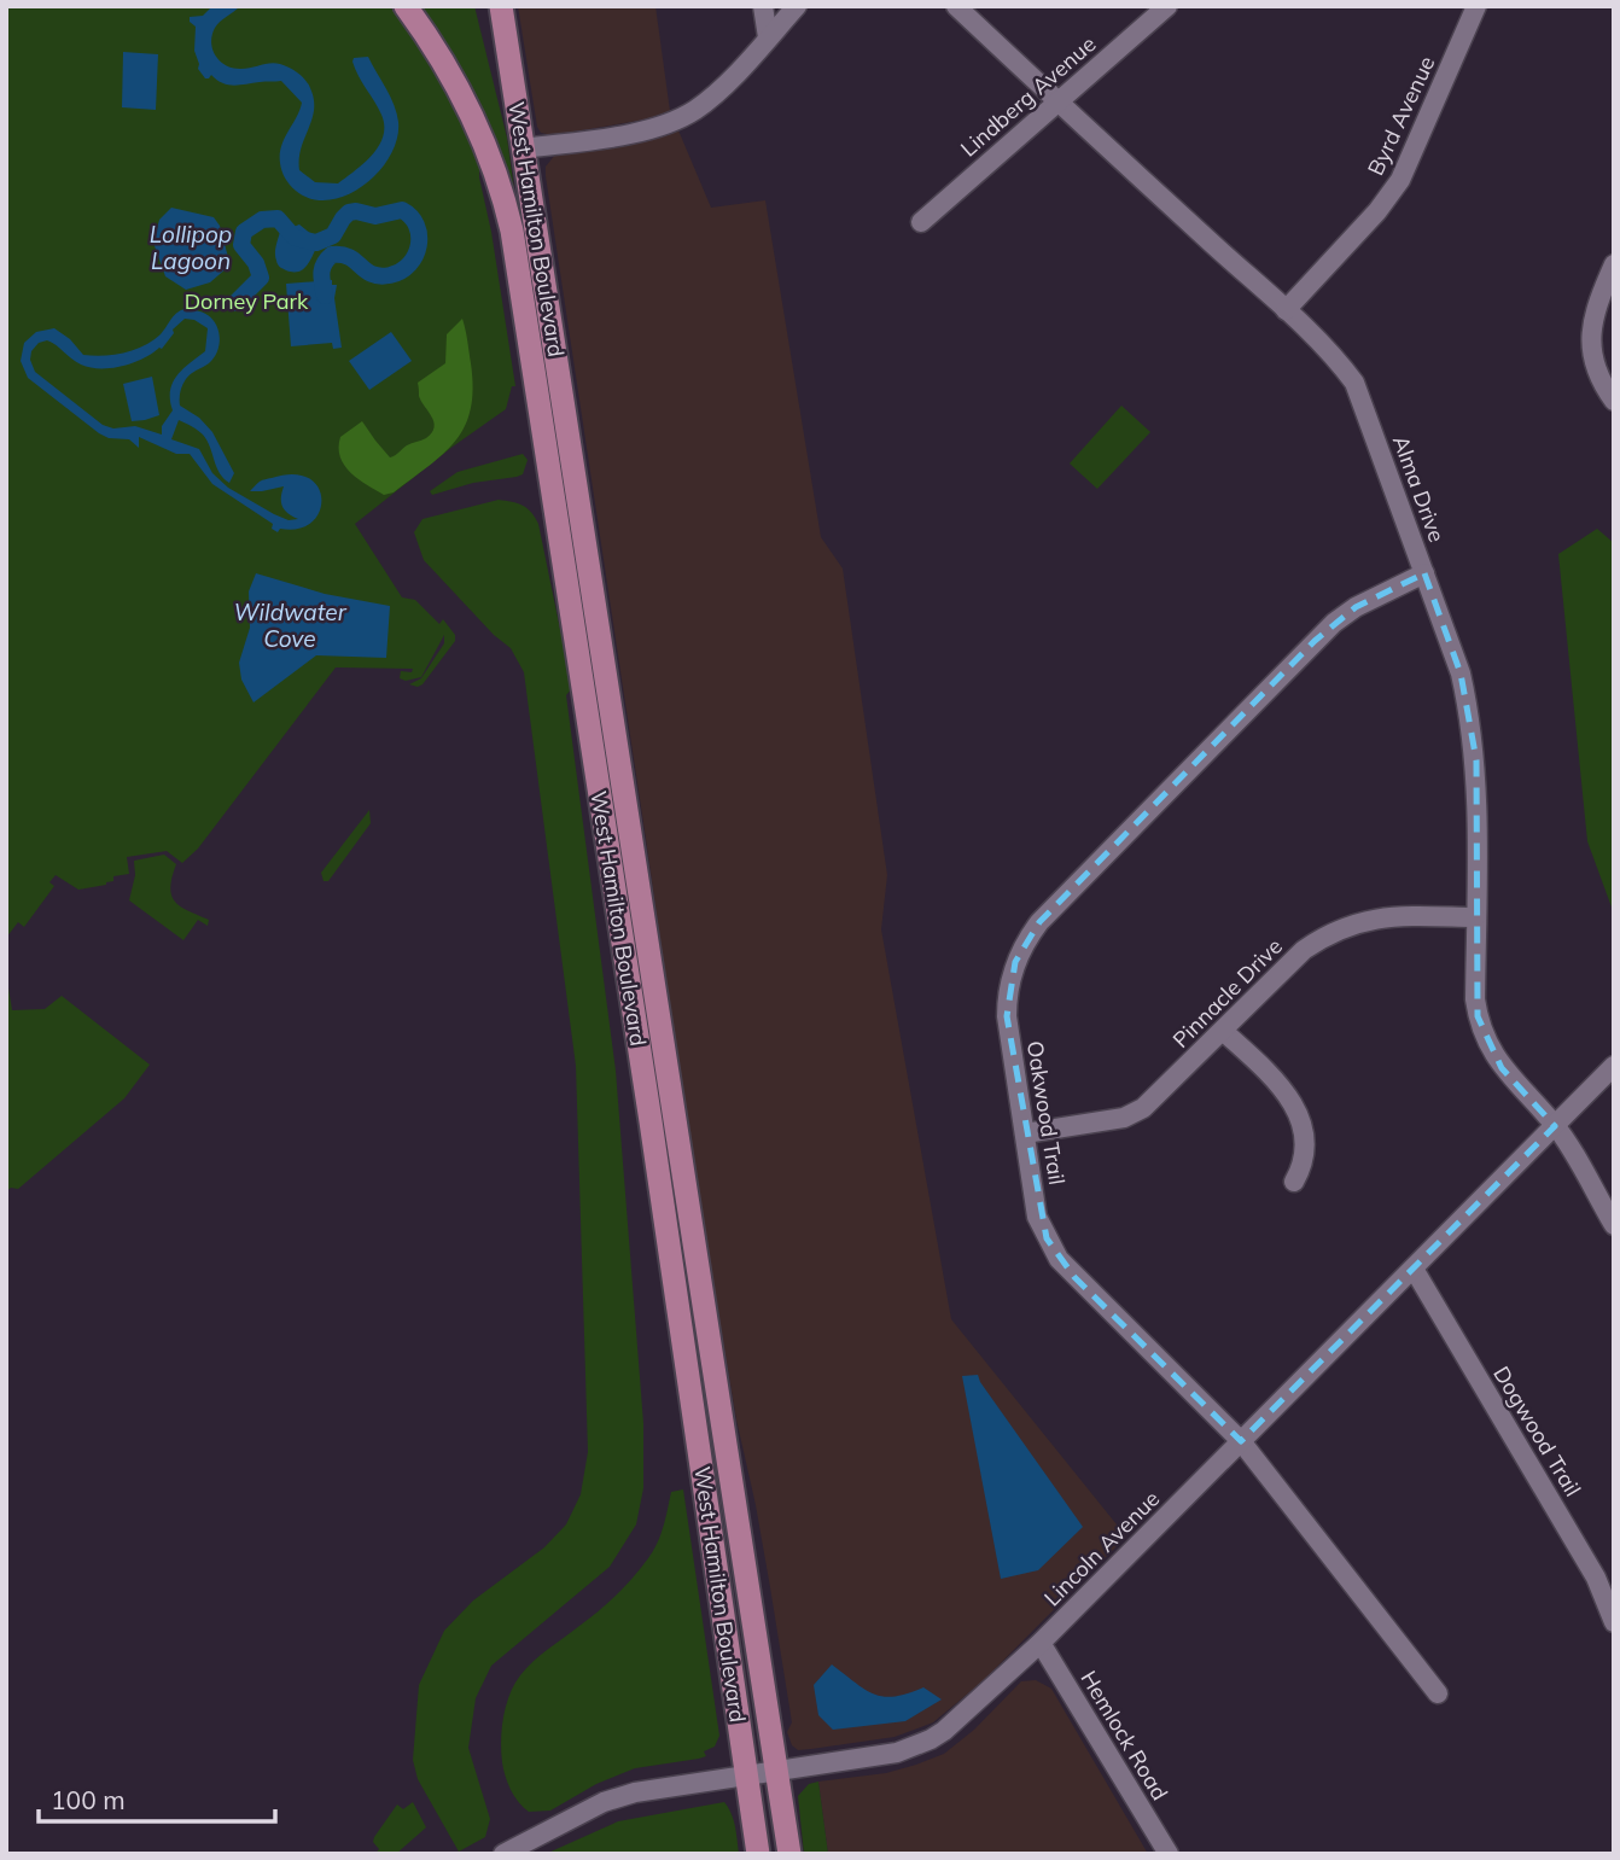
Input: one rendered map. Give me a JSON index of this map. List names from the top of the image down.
{
  "streets": {
    "main road": ["West Hamilton Boulevard"],
    "street": [
      "Lindberg Avenue",
      "Byrd Avenue",
      "Alma Drive",
      "Pinnacle Drive",
      "Oakwood Trail",
      "Dogwood Trail",
      "Lincoln Avenue",
      "Hemlock Road"
    ]
  },
  "crossings": [
    ["Lindberg Avenue", "Alma Drive"],
    ["Byrd Avenue", "Alma Drive"],
    ["West Hamilton Boulevard", "Lincoln Avenue"],
    ["Alma Drive", "Pinnacle Drive"],
    ["Alma Drive", "Oakwood Trail"],
    ["Alma Drive", "Lincoln Avenue"],
    ["Pinnacle Drive", "Oakwood Trail"],
    ["Oakwood Trail", "Lincoln Avenue"],
    ["Dogwood Trail", "Lincoln Avenue"],
    ["Lincoln Avenue", "Hemlock Road"]
  ],
  "water": ["Lollipop Lagoon", "Wildwater Cove"],
  "parks": ["Dorney Park"],
  "scale_bar": "100 m"
}
